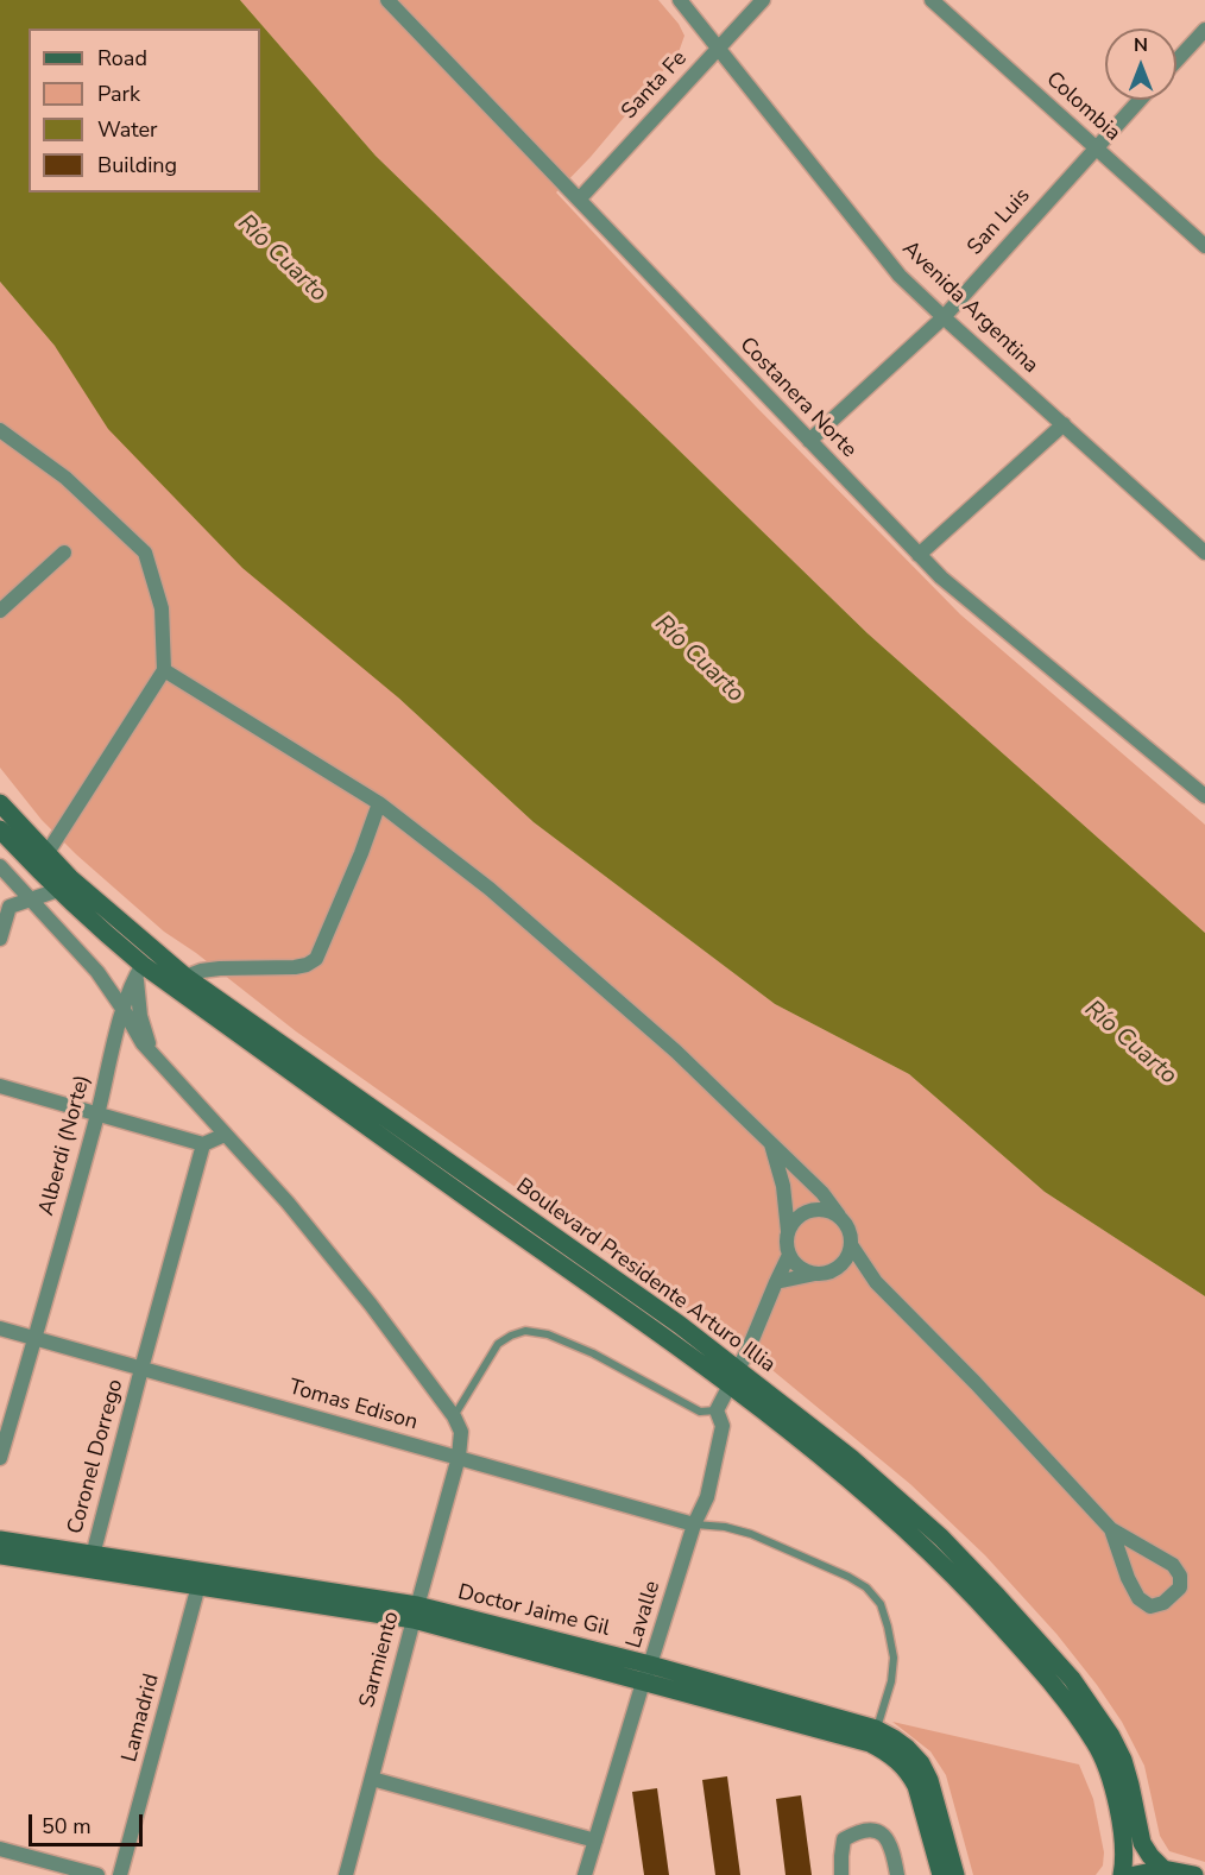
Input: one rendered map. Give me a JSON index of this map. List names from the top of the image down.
{
  "streets": {
    "main road": ["Boulevard Presidente Arturo Illia", "Doctor Jaime Gil"],
    "street": [
      "Santa Fe",
      "Colombia",
      "San Luis",
      "Avenida Argentina",
      "Costanera Norte",
      "Alberdi (Norte)",
      "Tomas Edison",
      "Coronel Dorrego",
      "Lavalle",
      "Sarmiento",
      "Lamadrid"
    ]
  },
  "crossings": [
    ["Santa Fe", "Avenida Argentina"],
    ["Santa Fe", "Costanera Norte"],
    ["Colombia", "San Luis"],
    ["San Luis", "Avenida Argentina"],
    ["San Luis", "Costanera Norte"],
    ["Alberdi (Norte)", "Boulevard Presidente Arturo Illia"],
    ["Alberdi (Norte)", "Tomas Edison"],
    ["Tomas Edison", "Coronel Dorrego"],
    ["Tomas Edison", "Lavalle"],
    ["Tomas Edison", "Sarmiento"],
    ["Coronel Dorrego", "Doctor Jaime Gil"],
    ["Doctor Jaime Gil", "Lavalle"],
    ["Doctor Jaime Gil", "Sarmiento"],
    ["Doctor Jaime Gil", "Lamadrid"]
  ],
  "water": ["Río Cuarto"],
  "legend": [
    "Road",
    "Park",
    "Water",
    "Building"
  ],
  "scale_bar": "50 m",
  "north": "top"
}
